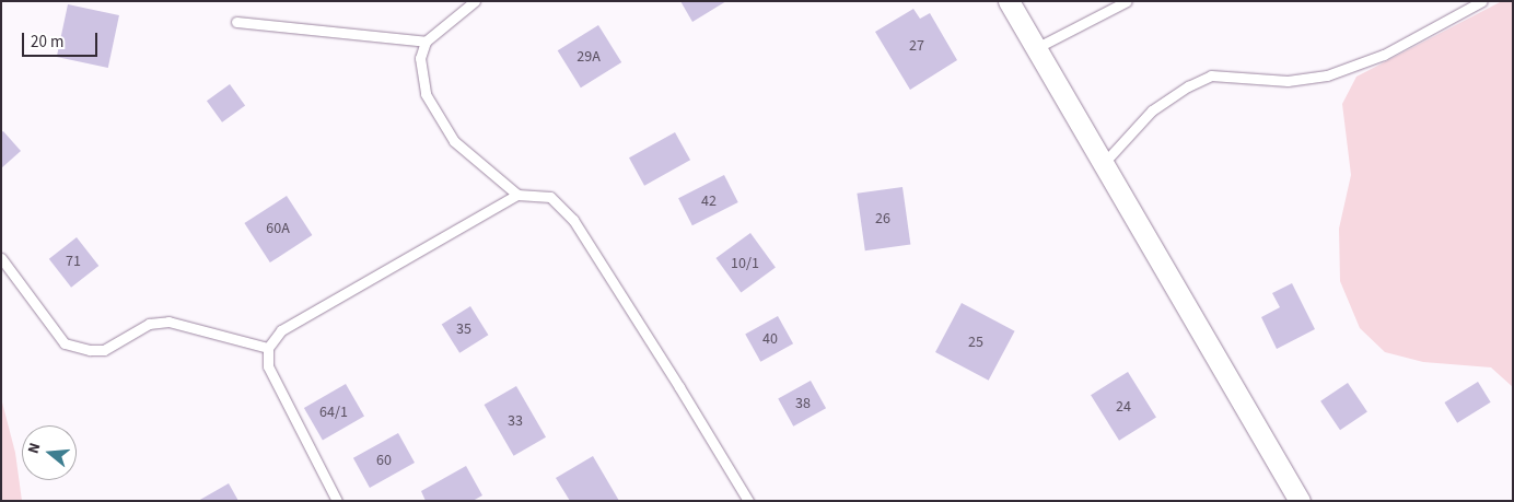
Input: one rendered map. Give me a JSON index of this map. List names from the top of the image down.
{
  "house_numbers": [
    "27",
    "29А",
    "42",
    "26",
    "60А",
    "71",
    "10/1",
    "35",
    "40",
    "25",
    "38",
    "24",
    "64/1",
    "33",
    "60"
  ],
  "scale_bar": "20 m",
  "north": "left"
}
